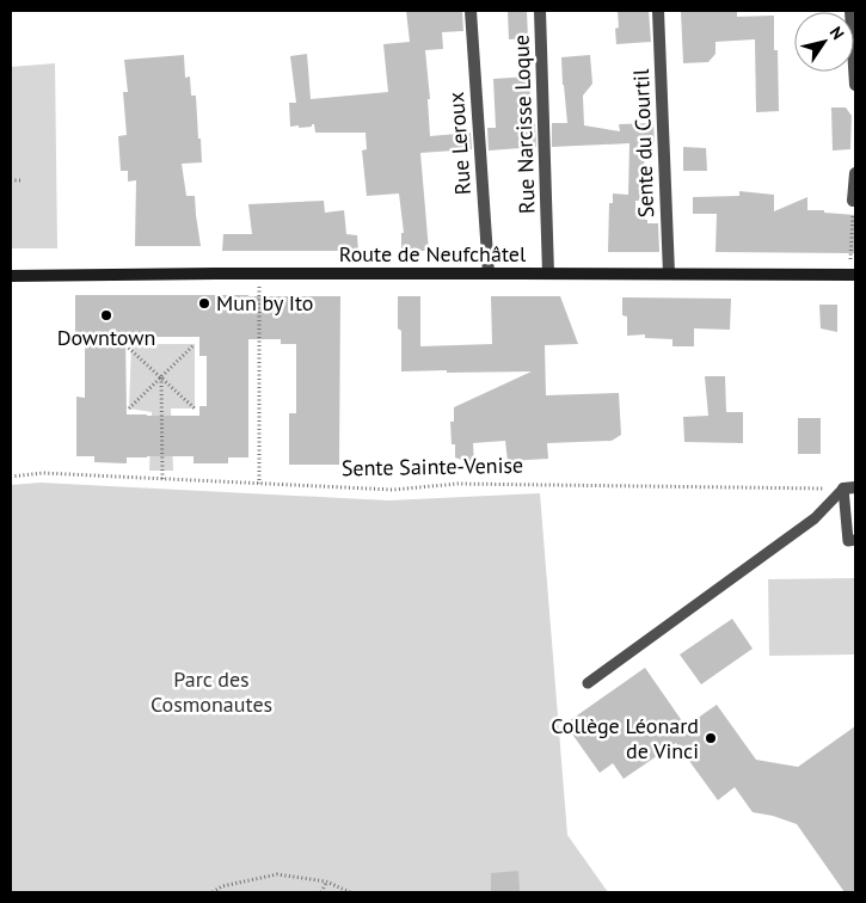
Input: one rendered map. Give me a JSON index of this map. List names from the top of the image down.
{
  "streets": {
    "main road": ["Route de Neufchâtel"],
    "street": ["Rue Narcisse Loque", "Rue Leroux", "Sente du Courtil"],
    "path": ["Sente Sainte-Venise"]
  },
  "crossings": [
    ["Rue Narcisse Loque", "Route de Neufchâtel"],
    ["Rue Leroux", "Route de Neufchâtel"],
    ["Sente du Courtil", "Route de Neufchâtel"]
  ],
  "parks": ["Parc des Cosmonautes"],
  "places": ["Mun by Ito", "Downtown", "Collège Léonard de Vinci"],
  "north": "top right"
}
